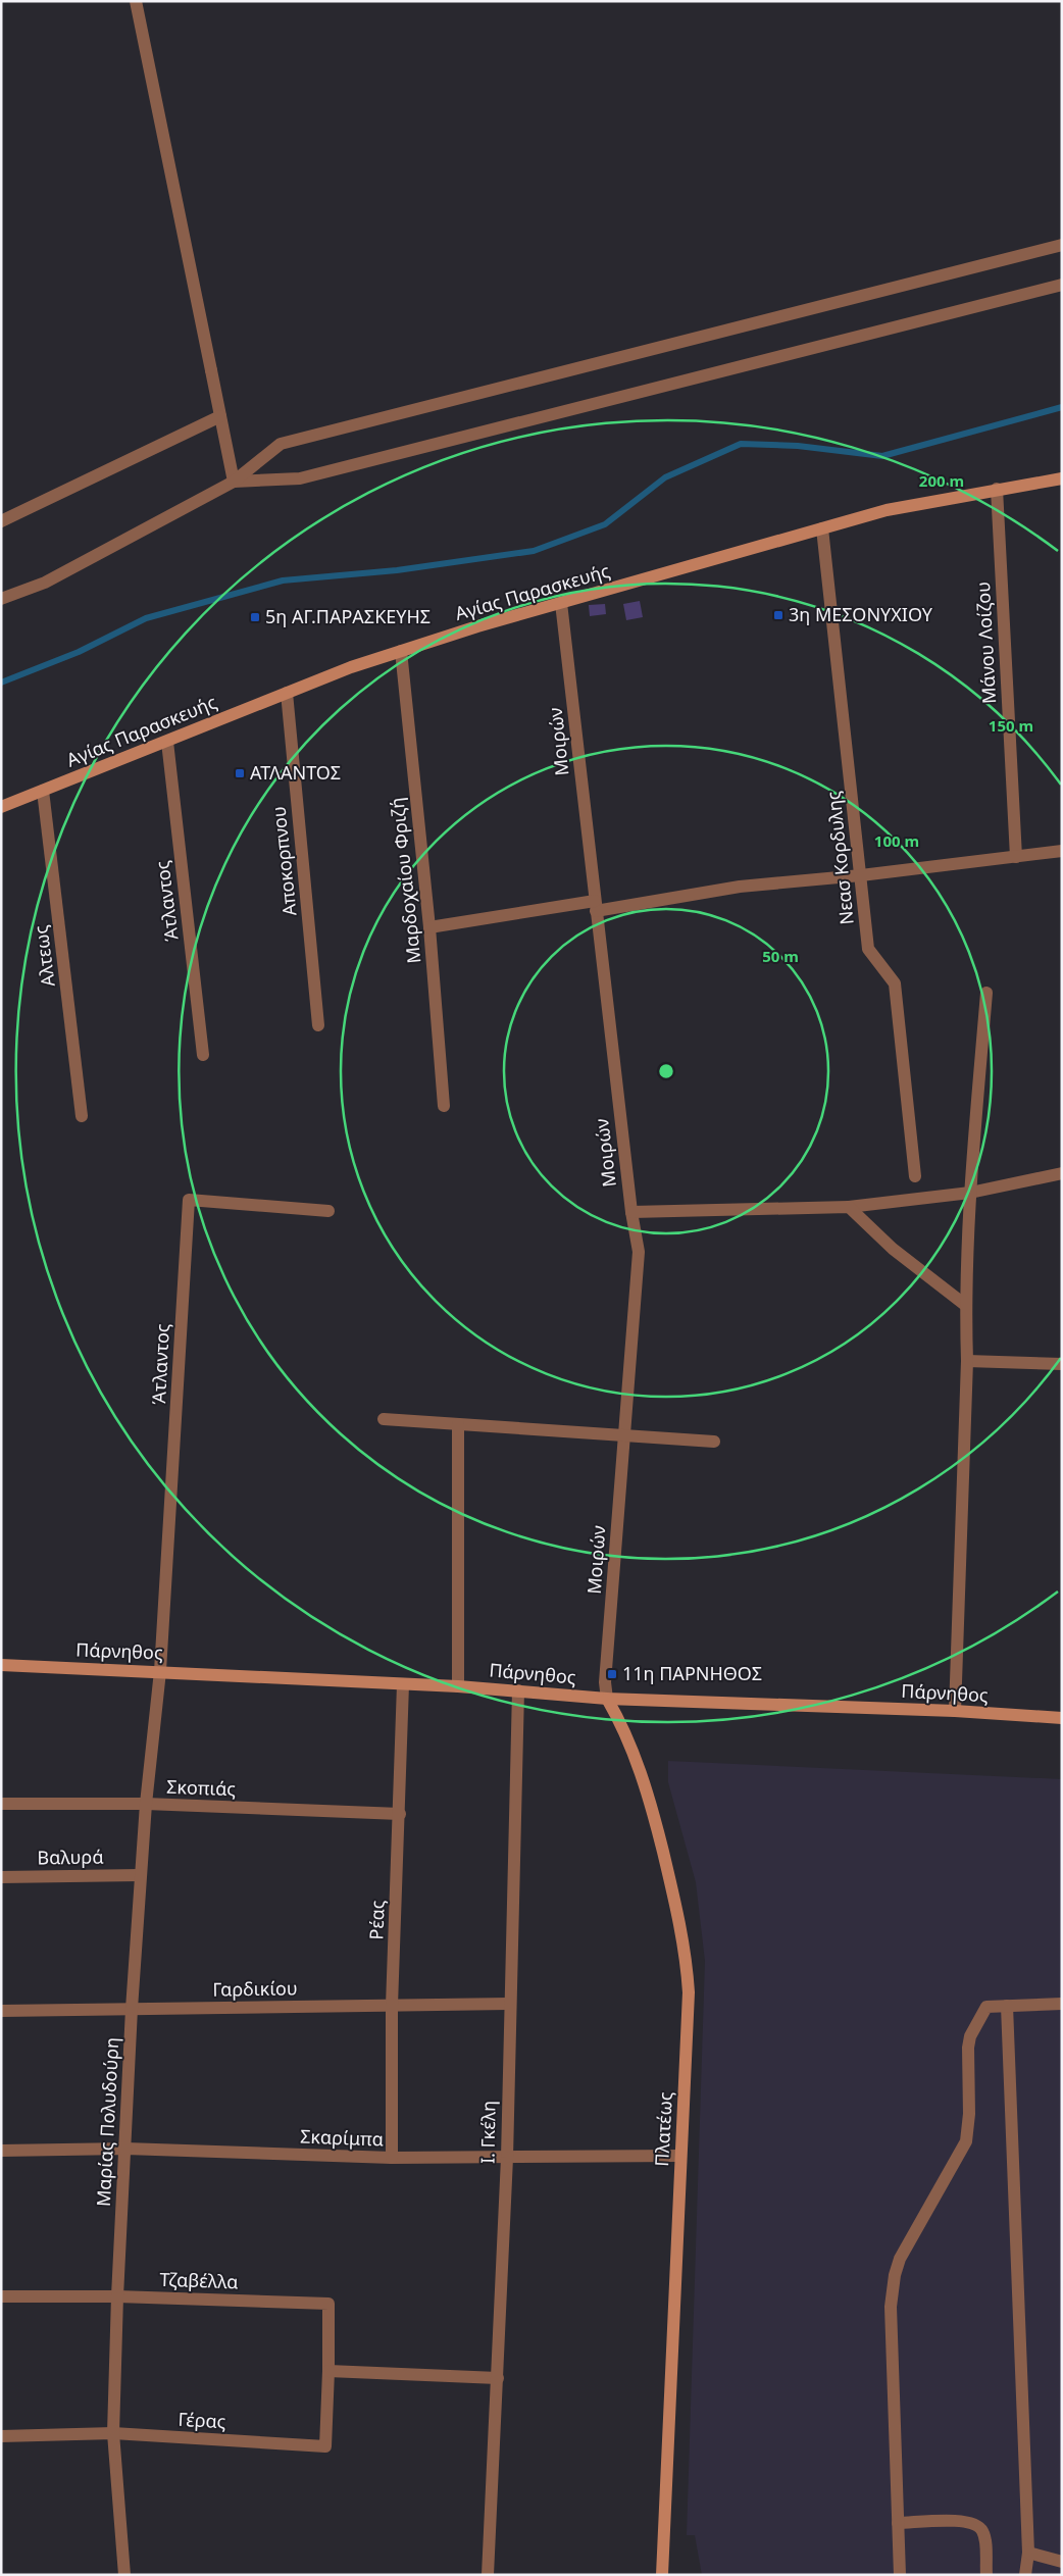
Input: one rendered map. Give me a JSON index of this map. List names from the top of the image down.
{
  "streets": {
    "street": [
      "Αγίας Παρασκευής",
      "Μάνου Λοίζου",
      "Μοιρών",
      "Νεασ Κορδυλης",
      "Αποκορπνου",
      "Μαρδοχαίου Φριζή",
      "Άτλαντος",
      "Αλτεως",
      "Πάρνηθος",
      "Σκοπιάς",
      "Βαλυρά",
      "Ρέας",
      "Γαρδικίου",
      "Μαρίας Πολυδούρη",
      "Πλατέως",
      "Ι. Γκέλη",
      "Σκαρίμπα",
      "Τζαβέλλα",
      "Γέρας"
    ]
  },
  "crossings": [
    ["Αγίας Παρασκευής", "Μάνου Λοίζου"],
    ["Αγίας Παρασκευής", "Μοιρών"],
    ["Αγίας Παρασκευής", "Νεασ Κορδυλης"],
    ["Αγίας Παρασκευής", "Αποκορπνου"],
    ["Αγίας Παρασκευής", "Μαρδοχαίου Φριζή"],
    ["Αγίας Παρασκευής", "Άτλαντος"],
    ["Αγίας Παρασκευής", "Αλτεως"],
    ["Μοιρών", "Πάρνηθος"],
    ["Μοιρών", "Πλατέως"],
    ["Άτλαντος", "Πάρνηθος"],
    ["Άτλαντος", "Μαρίας Πολυδούρη"],
    ["Πάρνηθος", "Ρέας"],
    ["Πάρνηθος", "Μαρίας Πολυδούρη"],
    ["Πάρνηθος", "Πλατέως"],
    ["Πάρνηθος", "Ι. Γκέλη"],
    ["Σκοπιάς", "Ρέας"],
    ["Σκοπιάς", "Μαρίας Πολυδούρη"],
    ["Βαλυρά", "Μαρίας Πολυδούρη"],
    ["Ρέας", "Γαρδικίου"],
    ["Ρέας", "Σκαρίμπα"],
    ["Γαρδικίου", "Μαρίας Πολυδούρη"],
    ["Γαρδικίου", "Ι. Γκέλη"],
    ["Μαρίας Πολυδούρη", "Σκαρίμπα"],
    ["Μαρίας Πολυδούρη", "Τζαβέλλα"],
    ["Μαρίας Πολυδούρη", "Γέρας"],
    ["Πλατέως", "Σκαρίμπα"],
    ["Ι. Γκέλη", "Σκαρίμπα"],
    ["Τζαβέλλα", "Γέρας"]
  ],
  "places": {
    "transit": [
      "3η ΜΕΣΟΝΥΧΙΟΥ",
      "5η ΑΓ.ΠΑΡΑΣΚΕΥΗΣ",
      "ΑΤΛΑΝΤΟΣ",
      "11η ΠΑΡΝΗΘΟΣ"
    ]
  },
  "rings": [
    "200 m",
    "150 m",
    "100 m",
    "50 m"
  ]
}
